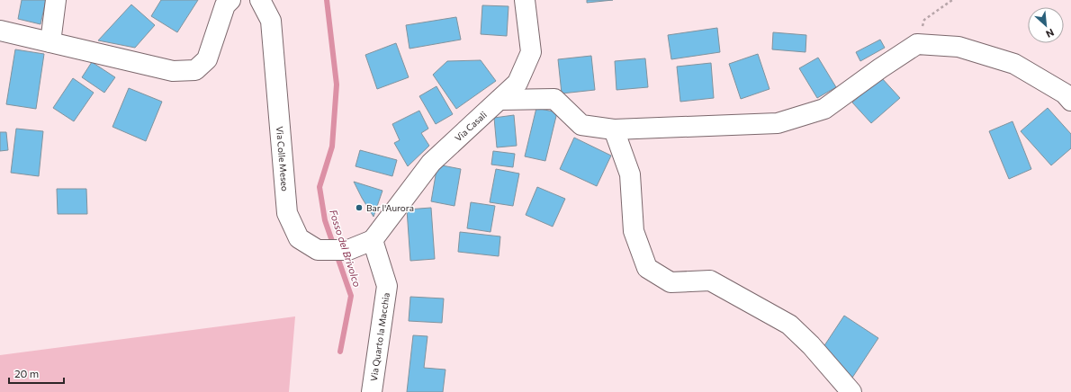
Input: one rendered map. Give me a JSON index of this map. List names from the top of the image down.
{
  "streets": {
    "street": ["Via Casali", "Via Colle Meseo", "Via Quarto la Macchia"]
  },
  "crossings": [
    ["Via Casali", "Via Colle Meseo"],
    ["Via Casali", "Via Quarto la Macchia"],
    ["Via Colle Meseo", "Via Quarto la Macchia"]
  ],
  "water": ["Fosso del Brivolco"],
  "places": ["Bar l'Aurora"],
  "scale_bar": "20 m",
  "north": "bottom right"
}
